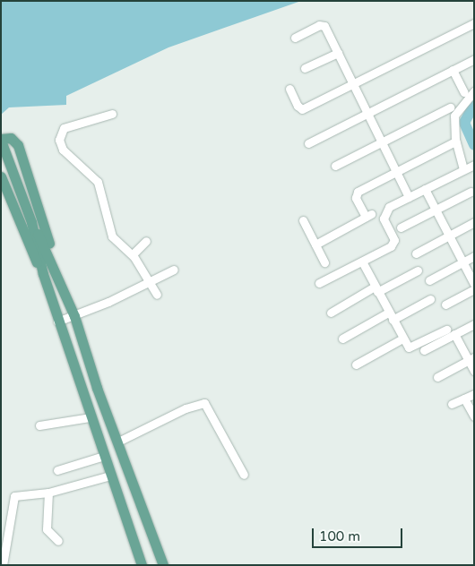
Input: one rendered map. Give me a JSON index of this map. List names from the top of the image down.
{
  "scale_bar": "100 m"
}
